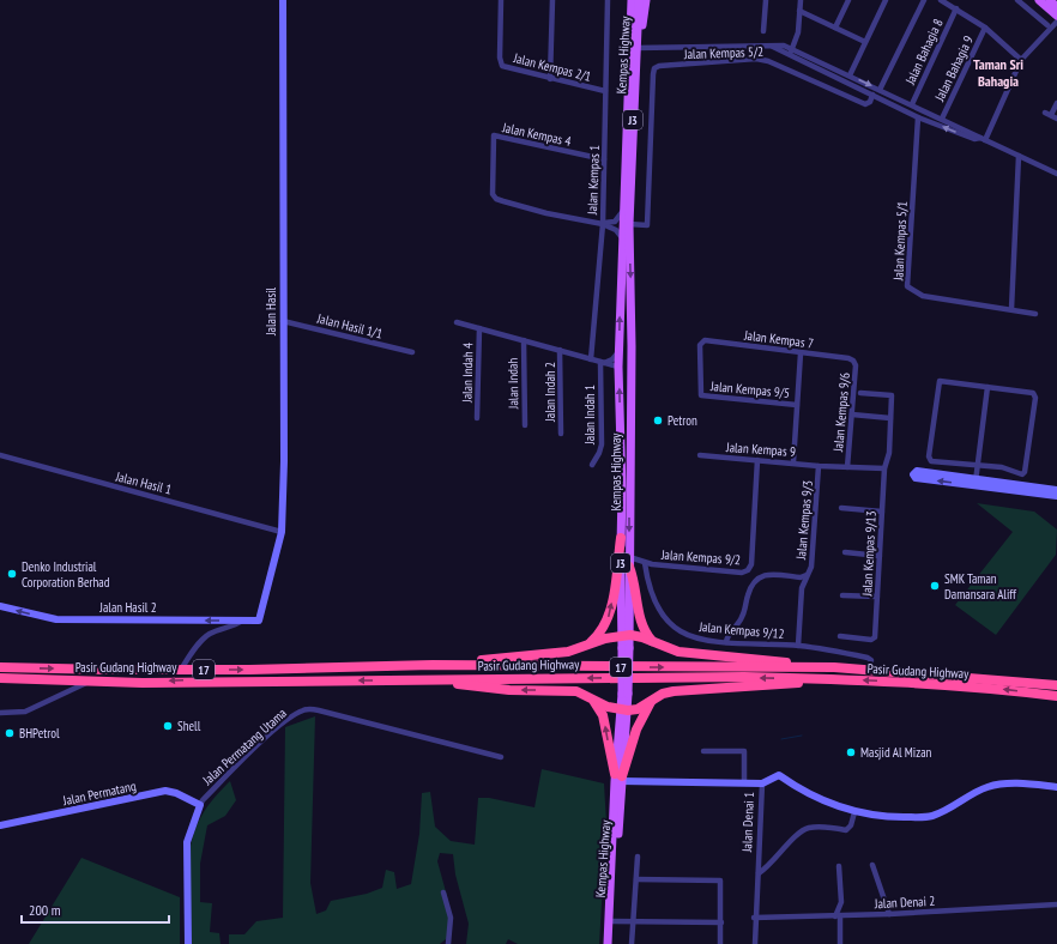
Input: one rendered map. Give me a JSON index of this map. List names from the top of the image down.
{
  "streets": {
    "highway": ["Pasir Gudang Highway", "17"],
    "main road": ["Kempas Highway", "J3"],
    "street": [
      "Jalan Bahagia 8",
      "Jalan Kempas 5/2",
      "Jalan Kempas 2/1",
      "Jalan Bahagia 9",
      "Jalan Kempas 4",
      "Jalan Kempas 1",
      "Jalan Kempas 5/1",
      "Jalan Hasil",
      "Jalan Hasil 1/1",
      "Jalan Kempas 7",
      "Jalan Indah 4",
      "Jalan Indah",
      "Jalan Kempas 9/5",
      "Jalan Indah 2",
      "Jalan Kempas 9/6",
      "Jalan Indah 1",
      "Jalan Kempas 9",
      "Jalan Hasil 1",
      "Jalan Kempas 9/3",
      "Jalan Kempas 9/13",
      "Jalan Kempas 9/2",
      "Jalan Hasil 2",
      "Jalan Kempas 9/12",
      "Jalan Permatang Utama",
      "Jalan Permatang",
      "Jalan Denai 1",
      "Jalan Denai 2"
    ]
  },
  "crossings": [
    ["Jalan Kempas 5/2", "Kempas Highway"],
    ["Kempas Highway", "Jalan Indah"],
    ["Kempas Highway", "Jalan Kempas 9/2"],
    ["Kempas Highway", "Jalan Denai 1"],
    ["Jalan Kempas 2/1", "Jalan Kempas 1"],
    ["Jalan Kempas 4", "Jalan Kempas 1"],
    ["Jalan Kempas 1", "Jalan Indah"],
    ["Jalan Hasil", "Jalan Hasil 1/1"],
    ["Jalan Hasil", "Jalan Hasil 1"],
    ["Jalan Hasil", "Jalan Hasil 2"],
    ["Jalan Kempas 7", "Jalan Kempas 9/5"],
    ["Jalan Kempas 7", "Jalan Kempas 9/6"],
    ["Jalan Indah 4", "Jalan Indah"],
    ["Jalan Indah", "Jalan Indah 2"],
    ["Jalan Indah", "Jalan Indah 1"],
    ["Jalan Kempas 9/6", "Jalan Kempas 9"],
    ["Jalan Kempas 9", "Jalan Kempas 9/3"],
    ["Jalan Kempas 9", "Jalan Kempas 9/13"],
    ["Jalan Kempas 9", "Jalan Kempas 9/2"],
    ["Jalan Kempas 9/3", "Jalan Kempas 9/12"],
    ["Jalan Kempas 9/2", "Jalan Kempas 9/12"],
    ["Jalan Kempas 9/12", "Pasir Gudang Highway"],
    ["Jalan Permatang Utama", "Jalan Permatang"],
    ["Jalan Denai 1", "Jalan Denai 2"]
  ],
  "one_way": ["Jalan Hasil 2"],
  "districts": ["Taman Sri Bahagia"],
  "places": [
    "Petron",
    "Denko Industrial Corporation Berhad",
    "SMK Taman Damansara Aliff",
    "Shell",
    "BHPetrol",
    "Masjid Al Mizan"
  ],
  "scale_bar": "200 m"
}
